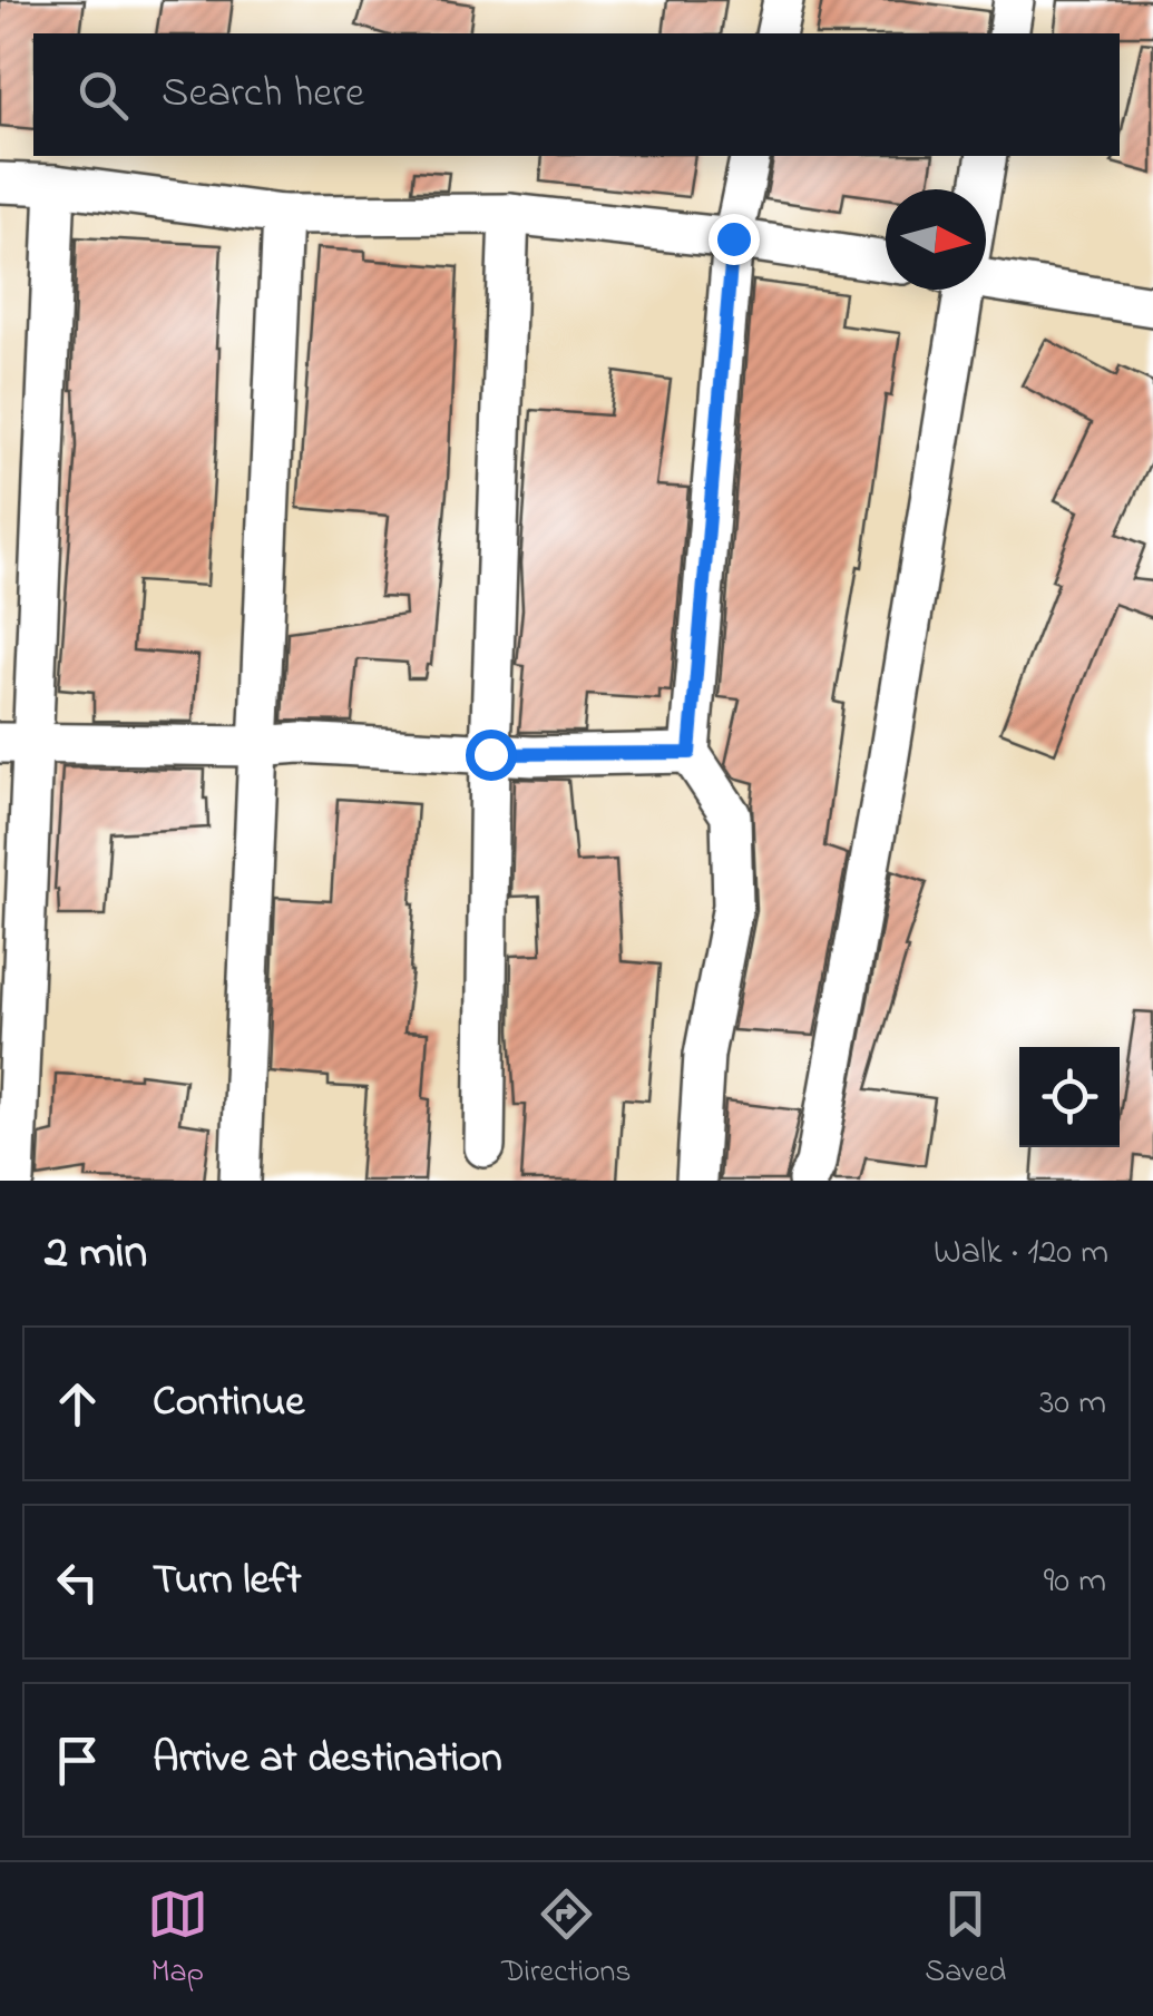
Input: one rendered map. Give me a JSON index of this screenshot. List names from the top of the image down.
{
  "north": "right",
  "page": {
    "search": "Search here",
    "heading": ["2 min", "Walk · 120 m"],
    "list": [
      ["Continue", "30 m"],
      ["Turn left", "90 m"],
      "Arrive at destination"
    ],
    "nav": ["Map", "Directions", "Saved"]
  }
}
